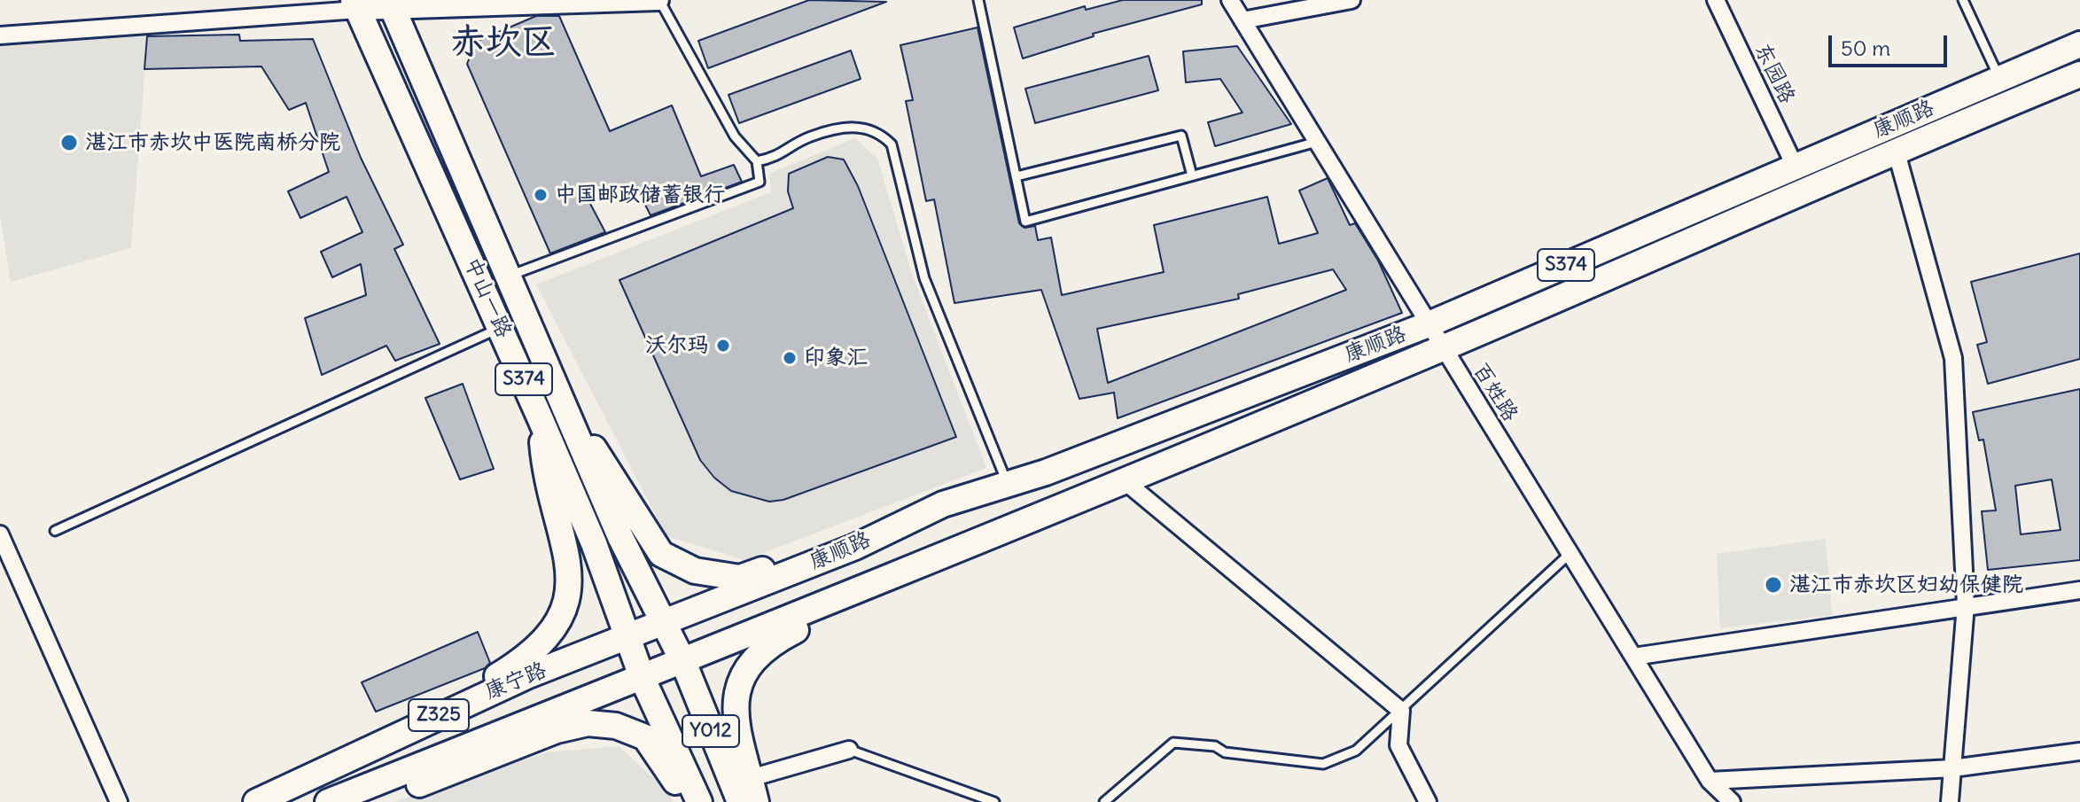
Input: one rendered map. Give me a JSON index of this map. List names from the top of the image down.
{
  "streets": {
    "main road": [
      "康顺路",
      "S374",
      "中山一路",
      "康宁路",
      "Z325",
      "Y012"
    ],
    "street": ["东园路", "百姓路"]
  },
  "crossings": [
    ["东园路", "康顺路"],
    ["康顺路", "S374"],
    ["康顺路", "百姓路"],
    ["康顺路", "康宁路"],
    ["康顺路", "Y012"],
    ["S374", "康宁路"],
    ["S374", "Y012"],
    ["中山一路", "康宁路"],
    ["中山一路", "Y012"],
    ["康宁路", "Y012"]
  ],
  "districts": ["赤坎区"],
  "places": [
    "湛江市赤坎中医院南桥分院",
    "中国邮政储蓄银行",
    "沃尔玛",
    "印象汇",
    "湛江市赤坎区妇幼保健院"
  ],
  "scale_bar": "50 m"
}
